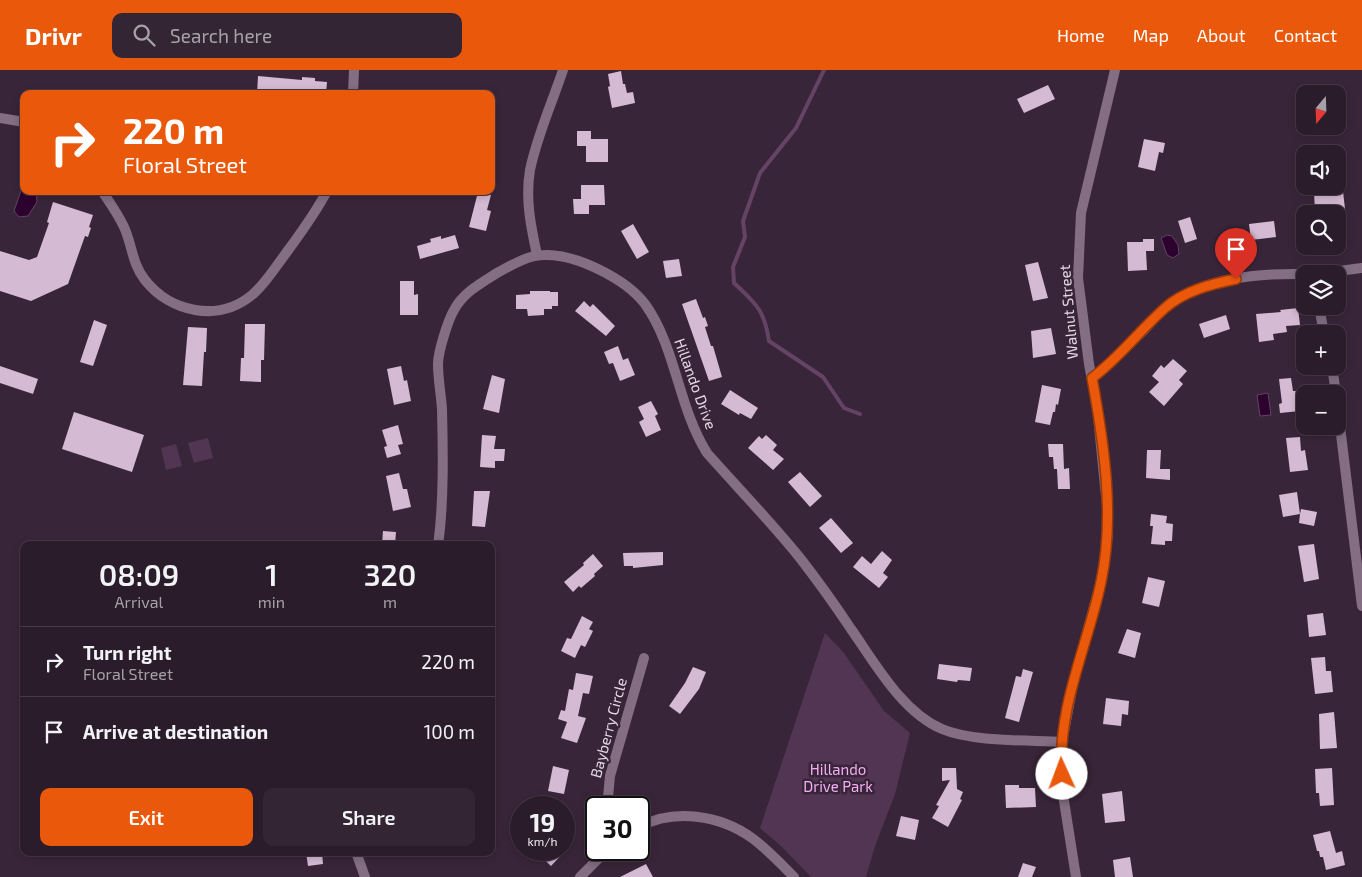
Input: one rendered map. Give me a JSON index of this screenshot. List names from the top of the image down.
{
  "streets": {
    "street": ["Walnut Street", "Hillando Drive", "Bayberry Circle"]
  },
  "crossings": [
    ["Walnut Street", "Hillando Drive"]
  ],
  "parks": ["Hillando Drive Park"],
  "north": "bottom",
  "page": {
    "header": "Drivr",
    "search": "Search here",
    "nav": [
      "Home",
      "Map",
      "About",
      "Contact"
    ],
    "map_buttons": ["+", "−"],
    "turn": ["220 m", "Floral Street"],
    "eta": [
      "08:09",
      "Arrival",
      "1",
      "min",
      "320",
      "m"
    ],
    "list": [
      {
        "name": "Turn right",
        "note": "Floral Street",
        "value": "220 m"
      },
      {
        "name": "Arrive at destination",
        "value": "100 m"
      }
    ],
    "buttons": ["Exit", "Share"],
    "speed": "19 km/h",
    "limit": "30"
  }
}
